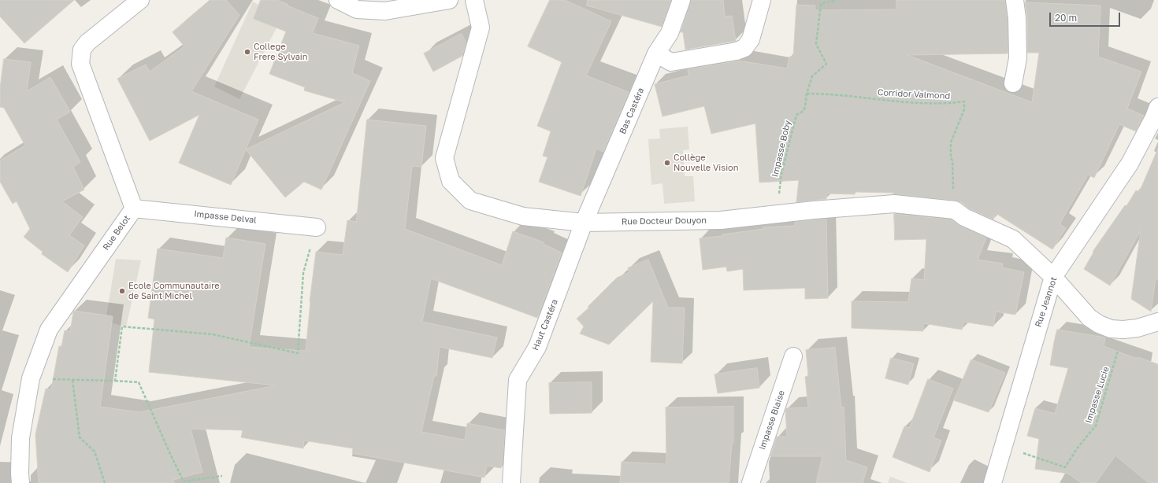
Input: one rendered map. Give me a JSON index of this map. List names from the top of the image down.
{
  "streets": {
    "street": [
      "Bas Castéra",
      "Impasse Delval",
      "Rue Docteur Douyon",
      "Rue Belot",
      "Rue Jeannot",
      "Haut Castéra",
      "Impasse Blaise"
    ],
    "path": ["Corridor Valmond", "Impasse Boby", "Impasse Lucie"]
  },
  "crossings": [
    ["Corridor Valmond", "Impasse Boby"],
    ["Corridor Valmond", "Rue Docteur Douyon"],
    ["Bas Castéra", "Rue Docteur Douyon"],
    ["Bas Castéra", "Haut Castéra"],
    ["Impasse Boby", "Rue Docteur Douyon"],
    ["Impasse Delval", "Rue Belot"],
    ["Rue Docteur Douyon", "Rue Jeannot"],
    ["Rue Docteur Douyon", "Haut Castéra"],
    ["Rue Docteur Douyon", "Impasse Lucie"],
    ["Rue Jeannot", "Impasse Lucie"]
  ],
  "places": ["College Frere Sylvain", "Collège Nouvelle Vision", "Ecole Communautaire de Saint Michel"],
  "scale_bar": "20 m"
}
